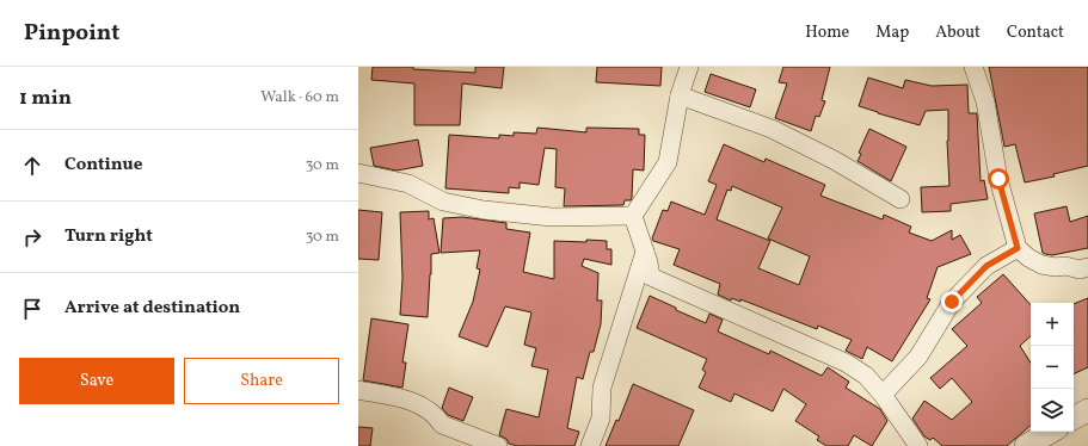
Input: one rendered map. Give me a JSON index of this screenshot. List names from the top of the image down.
{
  "page": {
    "header": "Pinpoint",
    "nav": [
      "Home",
      "Map",
      "About",
      "Contact"
    ],
    "heading": ["1 min", "Walk · 60 m"],
    "list": [
      ["Continue", "30 m"],
      ["Turn right", "30 m"],
      "Arrive at destination"
    ],
    "map_buttons": ["+", "−"],
    "buttons": ["Save", "Share"]
  }
}
